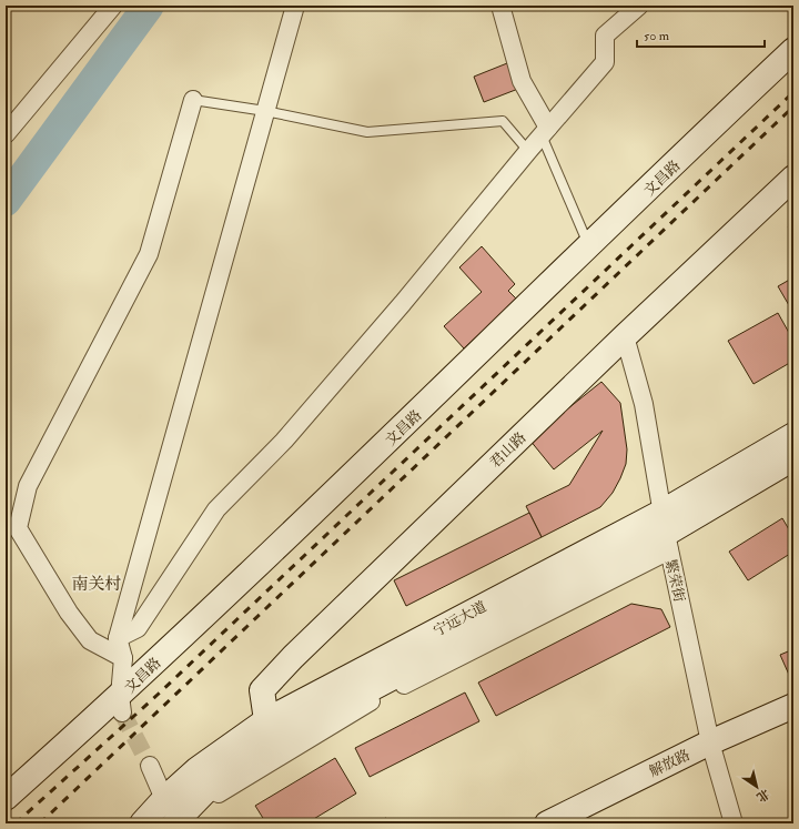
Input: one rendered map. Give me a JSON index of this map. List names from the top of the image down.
{
  "streets": {
    "street": [
      "文昌路",
      "君山路",
      "繁荣街",
      "宁远大道",
      "解放路"
    ]
  },
  "crossings": [
    ["君山路", "繁荣街"],
    ["君山路", "宁远大道"],
    ["繁荣街", "宁远大道"],
    ["繁荣街", "解放路"]
  ],
  "districts": ["南关村"],
  "scale_bar": "50 m",
  "north": "bottom right"
}
